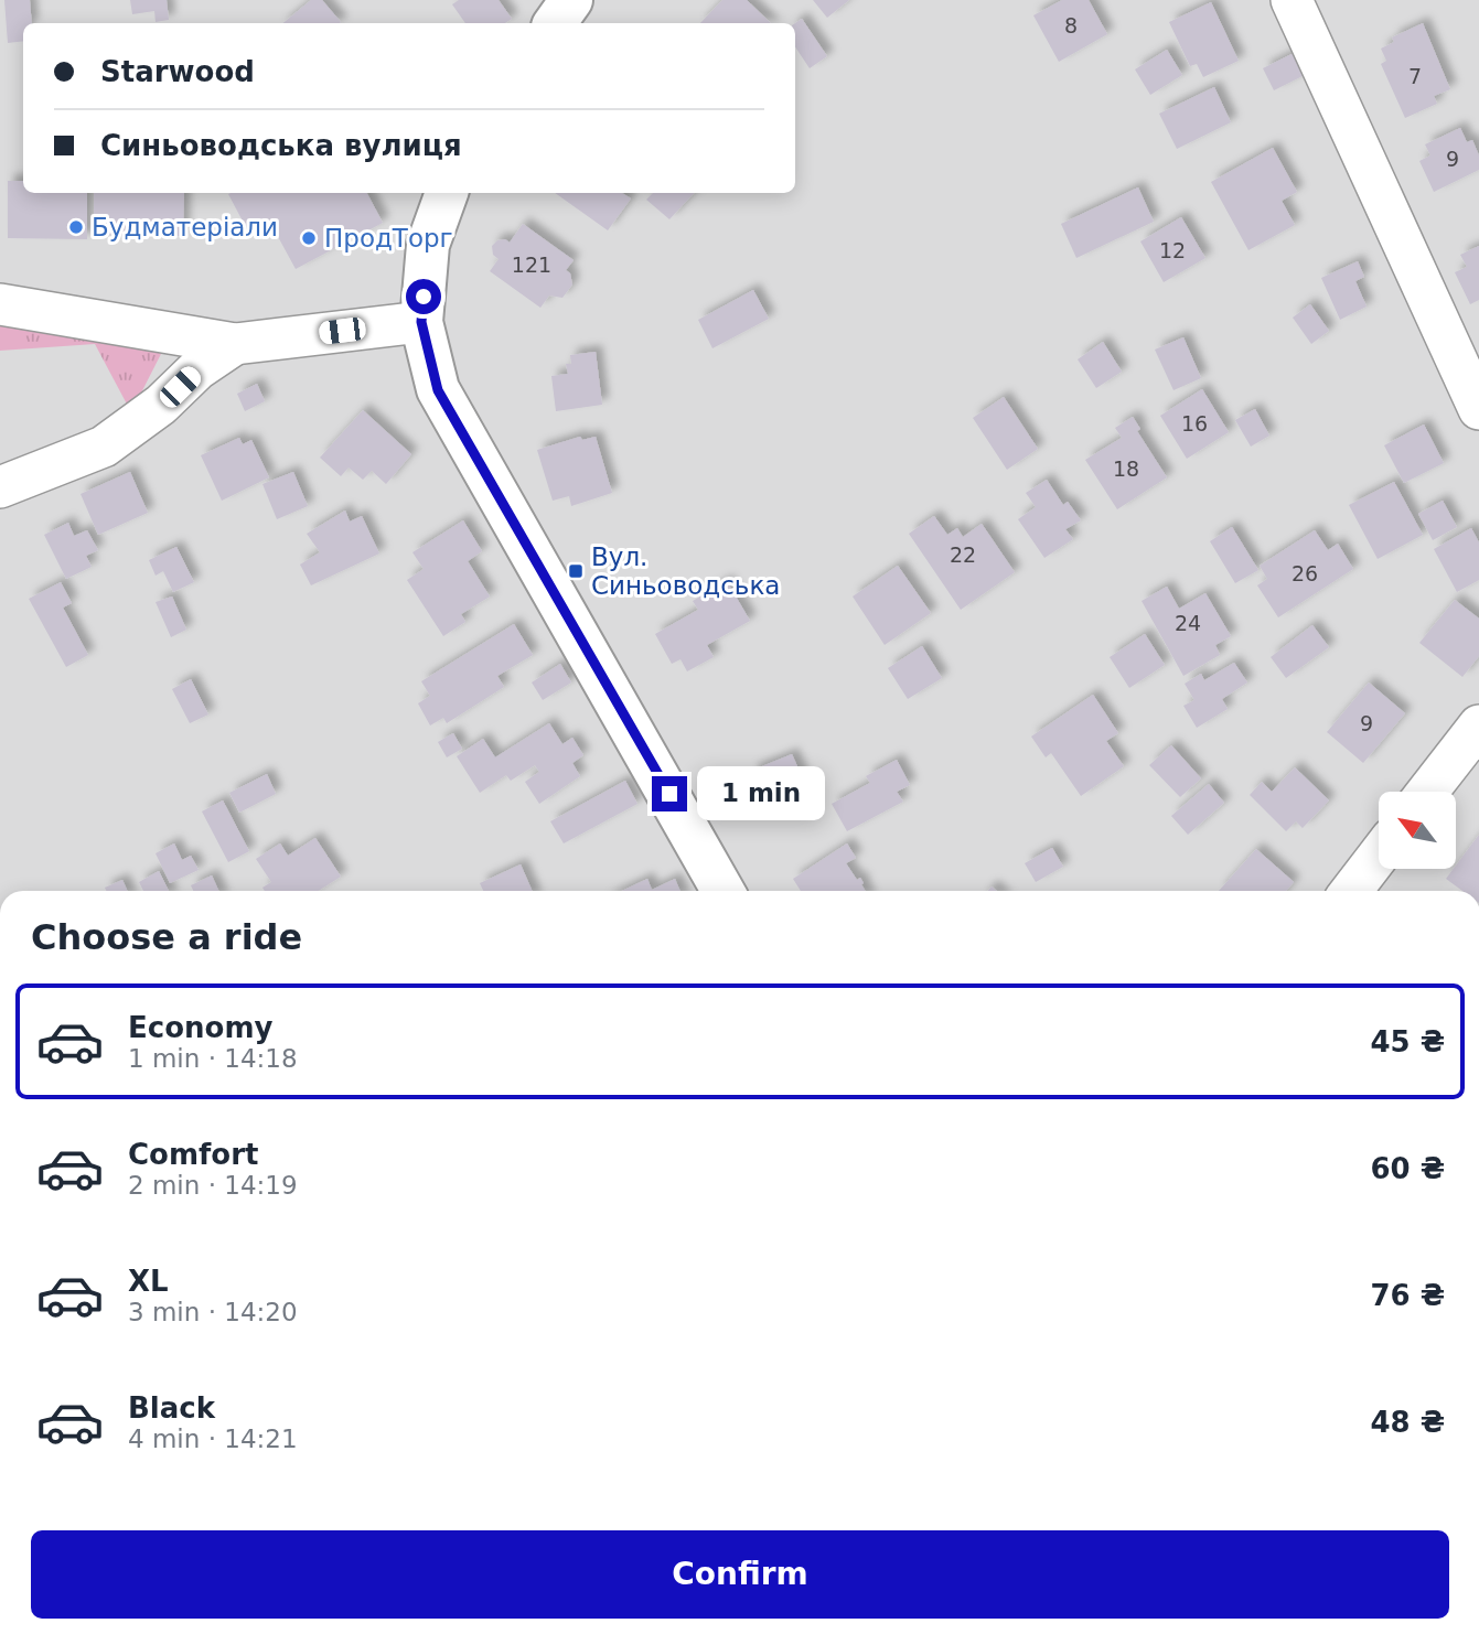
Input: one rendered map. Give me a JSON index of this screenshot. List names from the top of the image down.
{
  "places": {
    "other": ["Будматеріали", "ПродТорг"],
    "transit": ["Вул. Синьоводська"]
  },
  "house_numbers": [
    "8",
    "7",
    "9",
    "12",
    "121",
    "16",
    "18",
    "22",
    "26",
    "24",
    "9"
  ],
  "north": "top left",
  "page": {
    "banner": ["Starwood", "Синьоводська вулиця"],
    "bubble": "1 min",
    "heading": "Choose a ride",
    "list": [
      {
        "name": "Economy",
        "note": "1 min · 14:18",
        "value": "45 ₴"
      },
      {
        "name": "Comfort",
        "note": "2 min · 14:19",
        "value": "60 ₴"
      },
      {
        "name": "XL",
        "note": "3 min · 14:20",
        "value": "76 ₴"
      },
      {
        "name": "Black",
        "note": "4 min · 14:21",
        "value": "48 ₴"
      }
    ],
    "buttons": "Confirm"
  }
}
